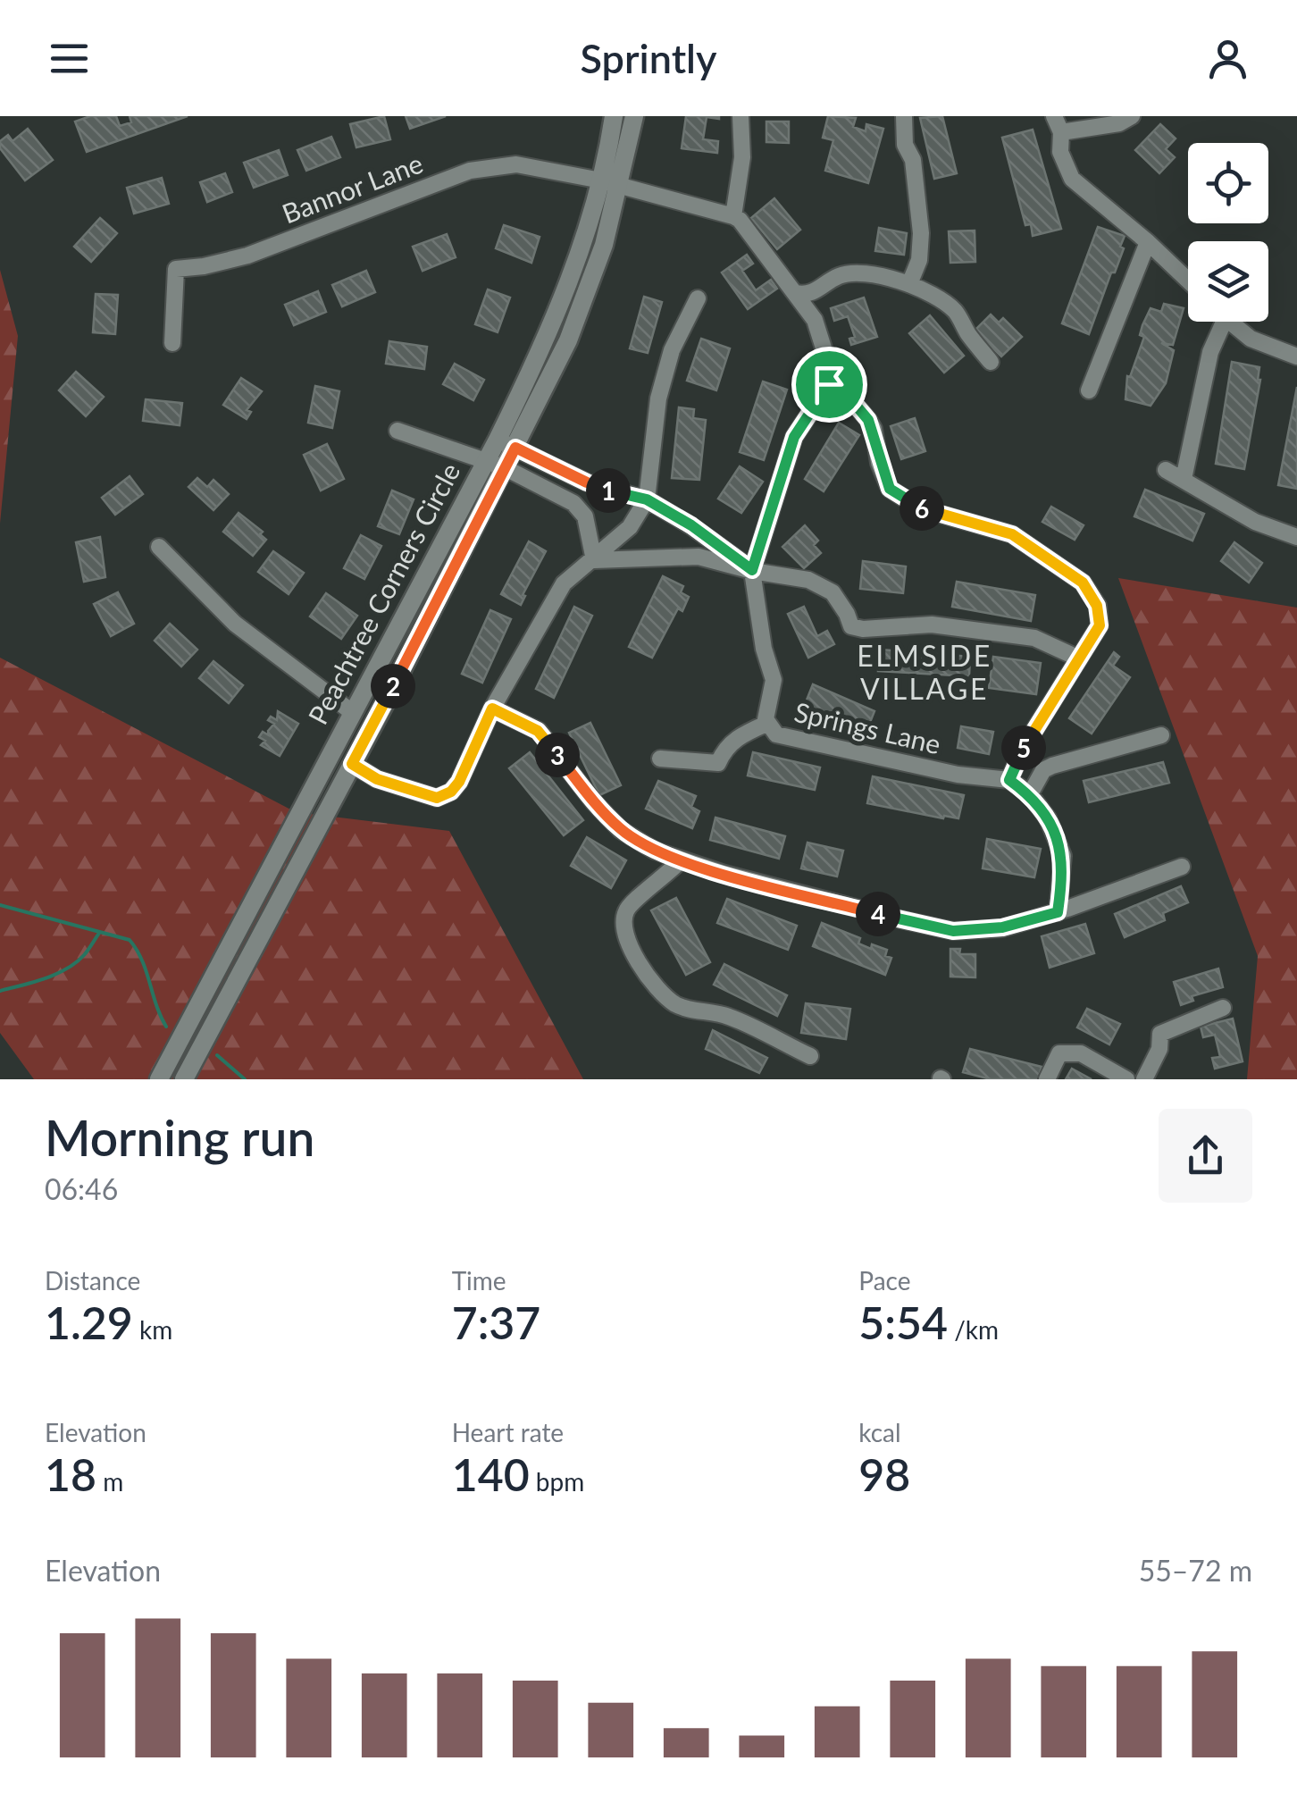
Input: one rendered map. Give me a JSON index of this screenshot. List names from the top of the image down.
{
  "streets": {
    "street": ["Bannor Lane", "Peachtree Corners Circle", "Springs Lane"]
  },
  "crossings": [
    ["Bannor Lane", "Peachtree Corners Circle"]
  ],
  "districts": ["ELMSIDE VILLAGE"],
  "page": {
    "header": "Sprintly",
    "pins": [
      "1",
      "6",
      "2",
      "5",
      "3",
      "4"
    ],
    "heading": ["Morning run", "06:46"],
    "stats": [
      ["Distance", "1.29 km"],
      ["Time", "7:37"],
      ["Pace", "5:54 /km"],
      ["Elevation", "18 m"],
      ["Heart rate", "140 bpm"],
      ["kcal", "98"]
    ],
    "chart": ["Elevation", "55–72 m"]
  }
}
